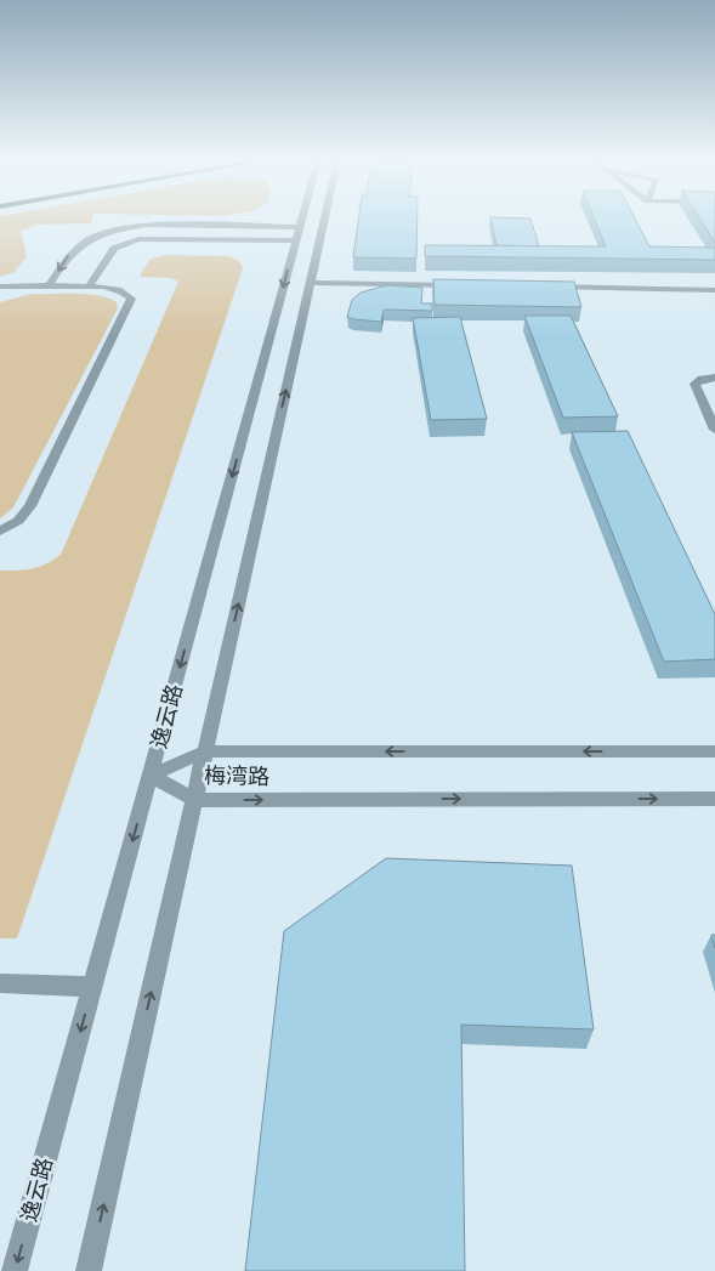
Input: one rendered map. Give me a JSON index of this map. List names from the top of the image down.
{
  "streets": {
    "street": ["逸云路", "梅湾路"]
  },
  "crossings": [
    ["逸云路", "梅湾路"]
  ]
}
